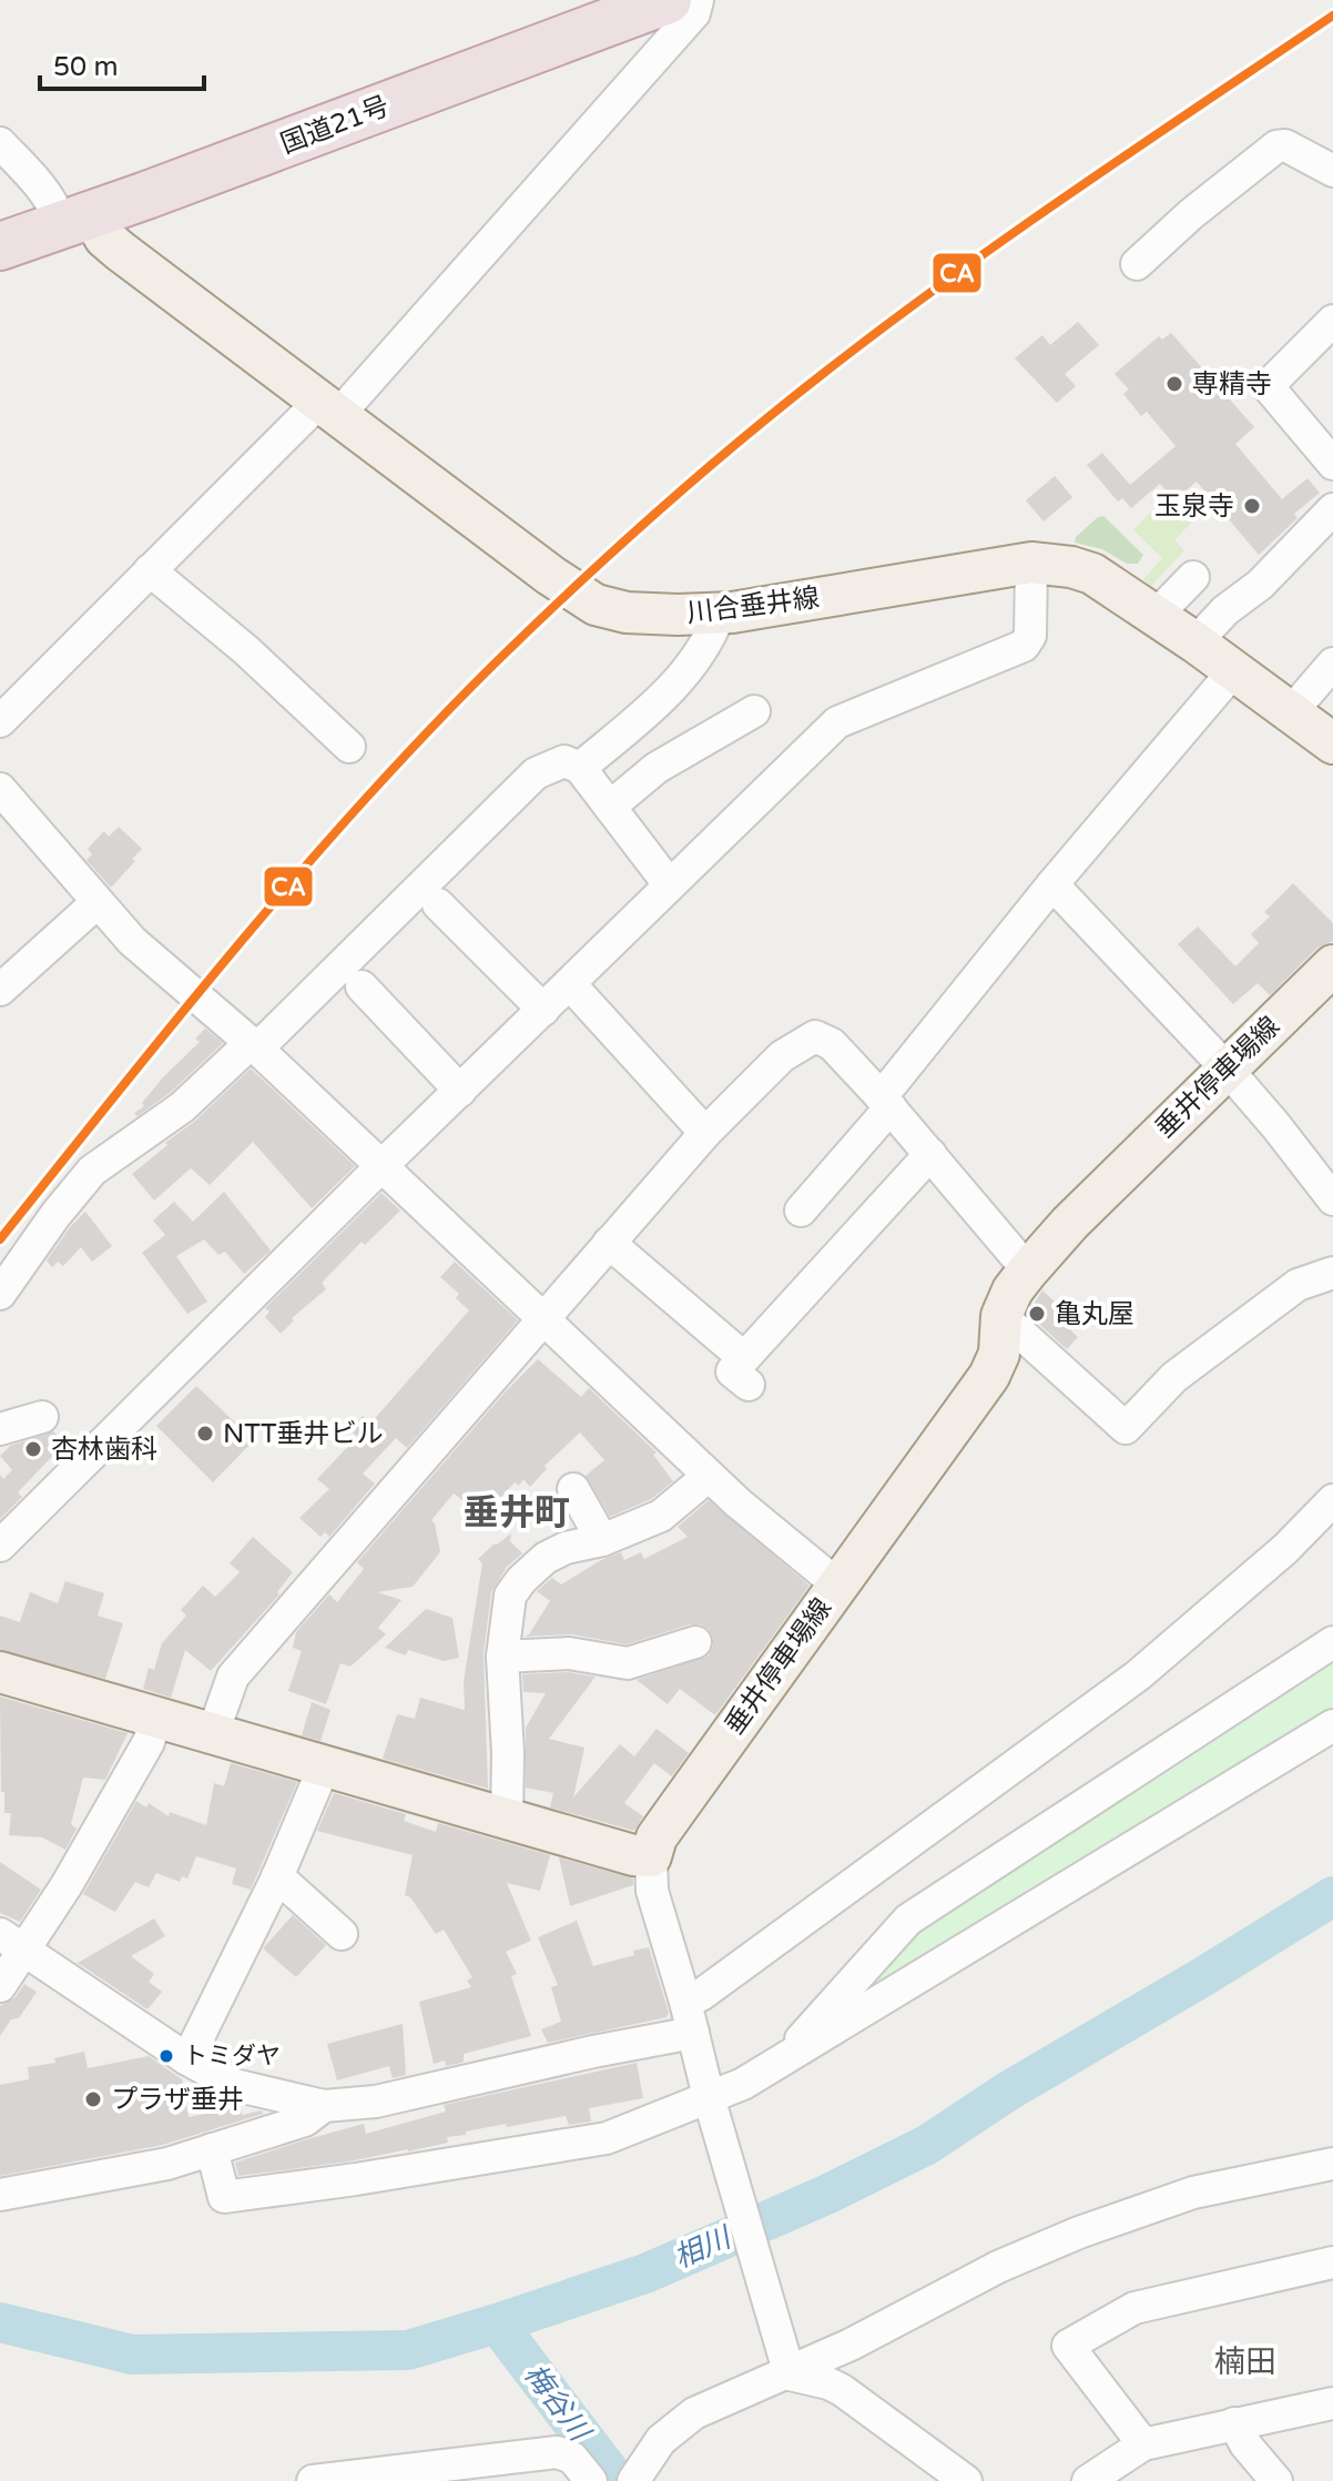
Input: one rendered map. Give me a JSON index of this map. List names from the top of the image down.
{
  "streets": {
    "highway": ["国道21号"],
    "main road": ["川合垂井線", "垂井停車場線"]
  },
  "crossings": [
    ["国道21号", "川合垂井線"]
  ],
  "districts": ["垂井町", "楠田"],
  "water": ["相川", "梅谷川"],
  "places": [
    "専精寺",
    "玉泉寺",
    "亀丸屋",
    "NTT垂井ビル",
    "杏林歯科",
    "トミダヤ",
    "プラザ垂井"
  ],
  "lines": ["transit line CA"],
  "scale_bar": "50 m"
}
